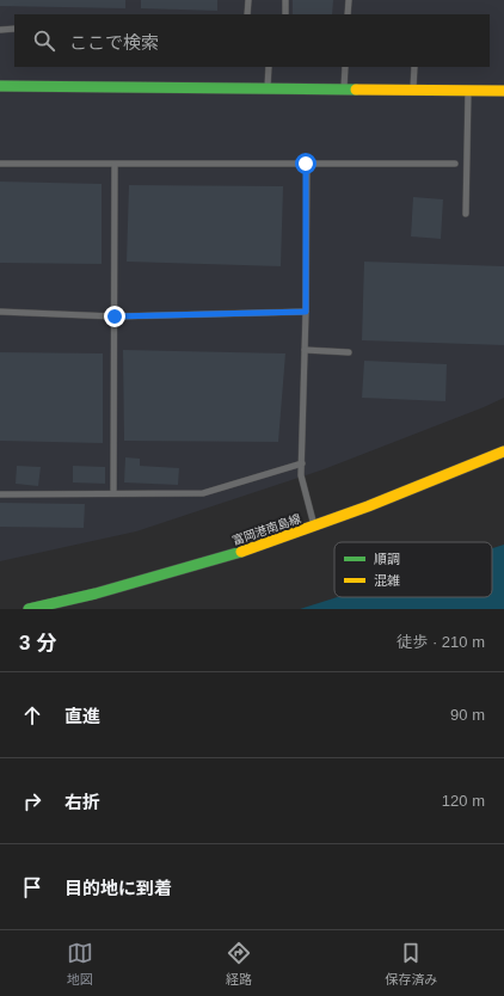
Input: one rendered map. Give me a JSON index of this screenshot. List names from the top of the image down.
{
  "streets": {
    "street": ["富岡港南島線"]
  },
  "legend": ["順調", "混雑"],
  "page": {
    "search": "ここで検索",
    "heading": ["3 分", "徒歩 · 210 m"],
    "list": [
      ["直進", "90 m"],
      ["右折", "120 m"],
      "目的地に到着"
    ],
    "nav": ["地図", "経路", "保存済み"]
  }
}
